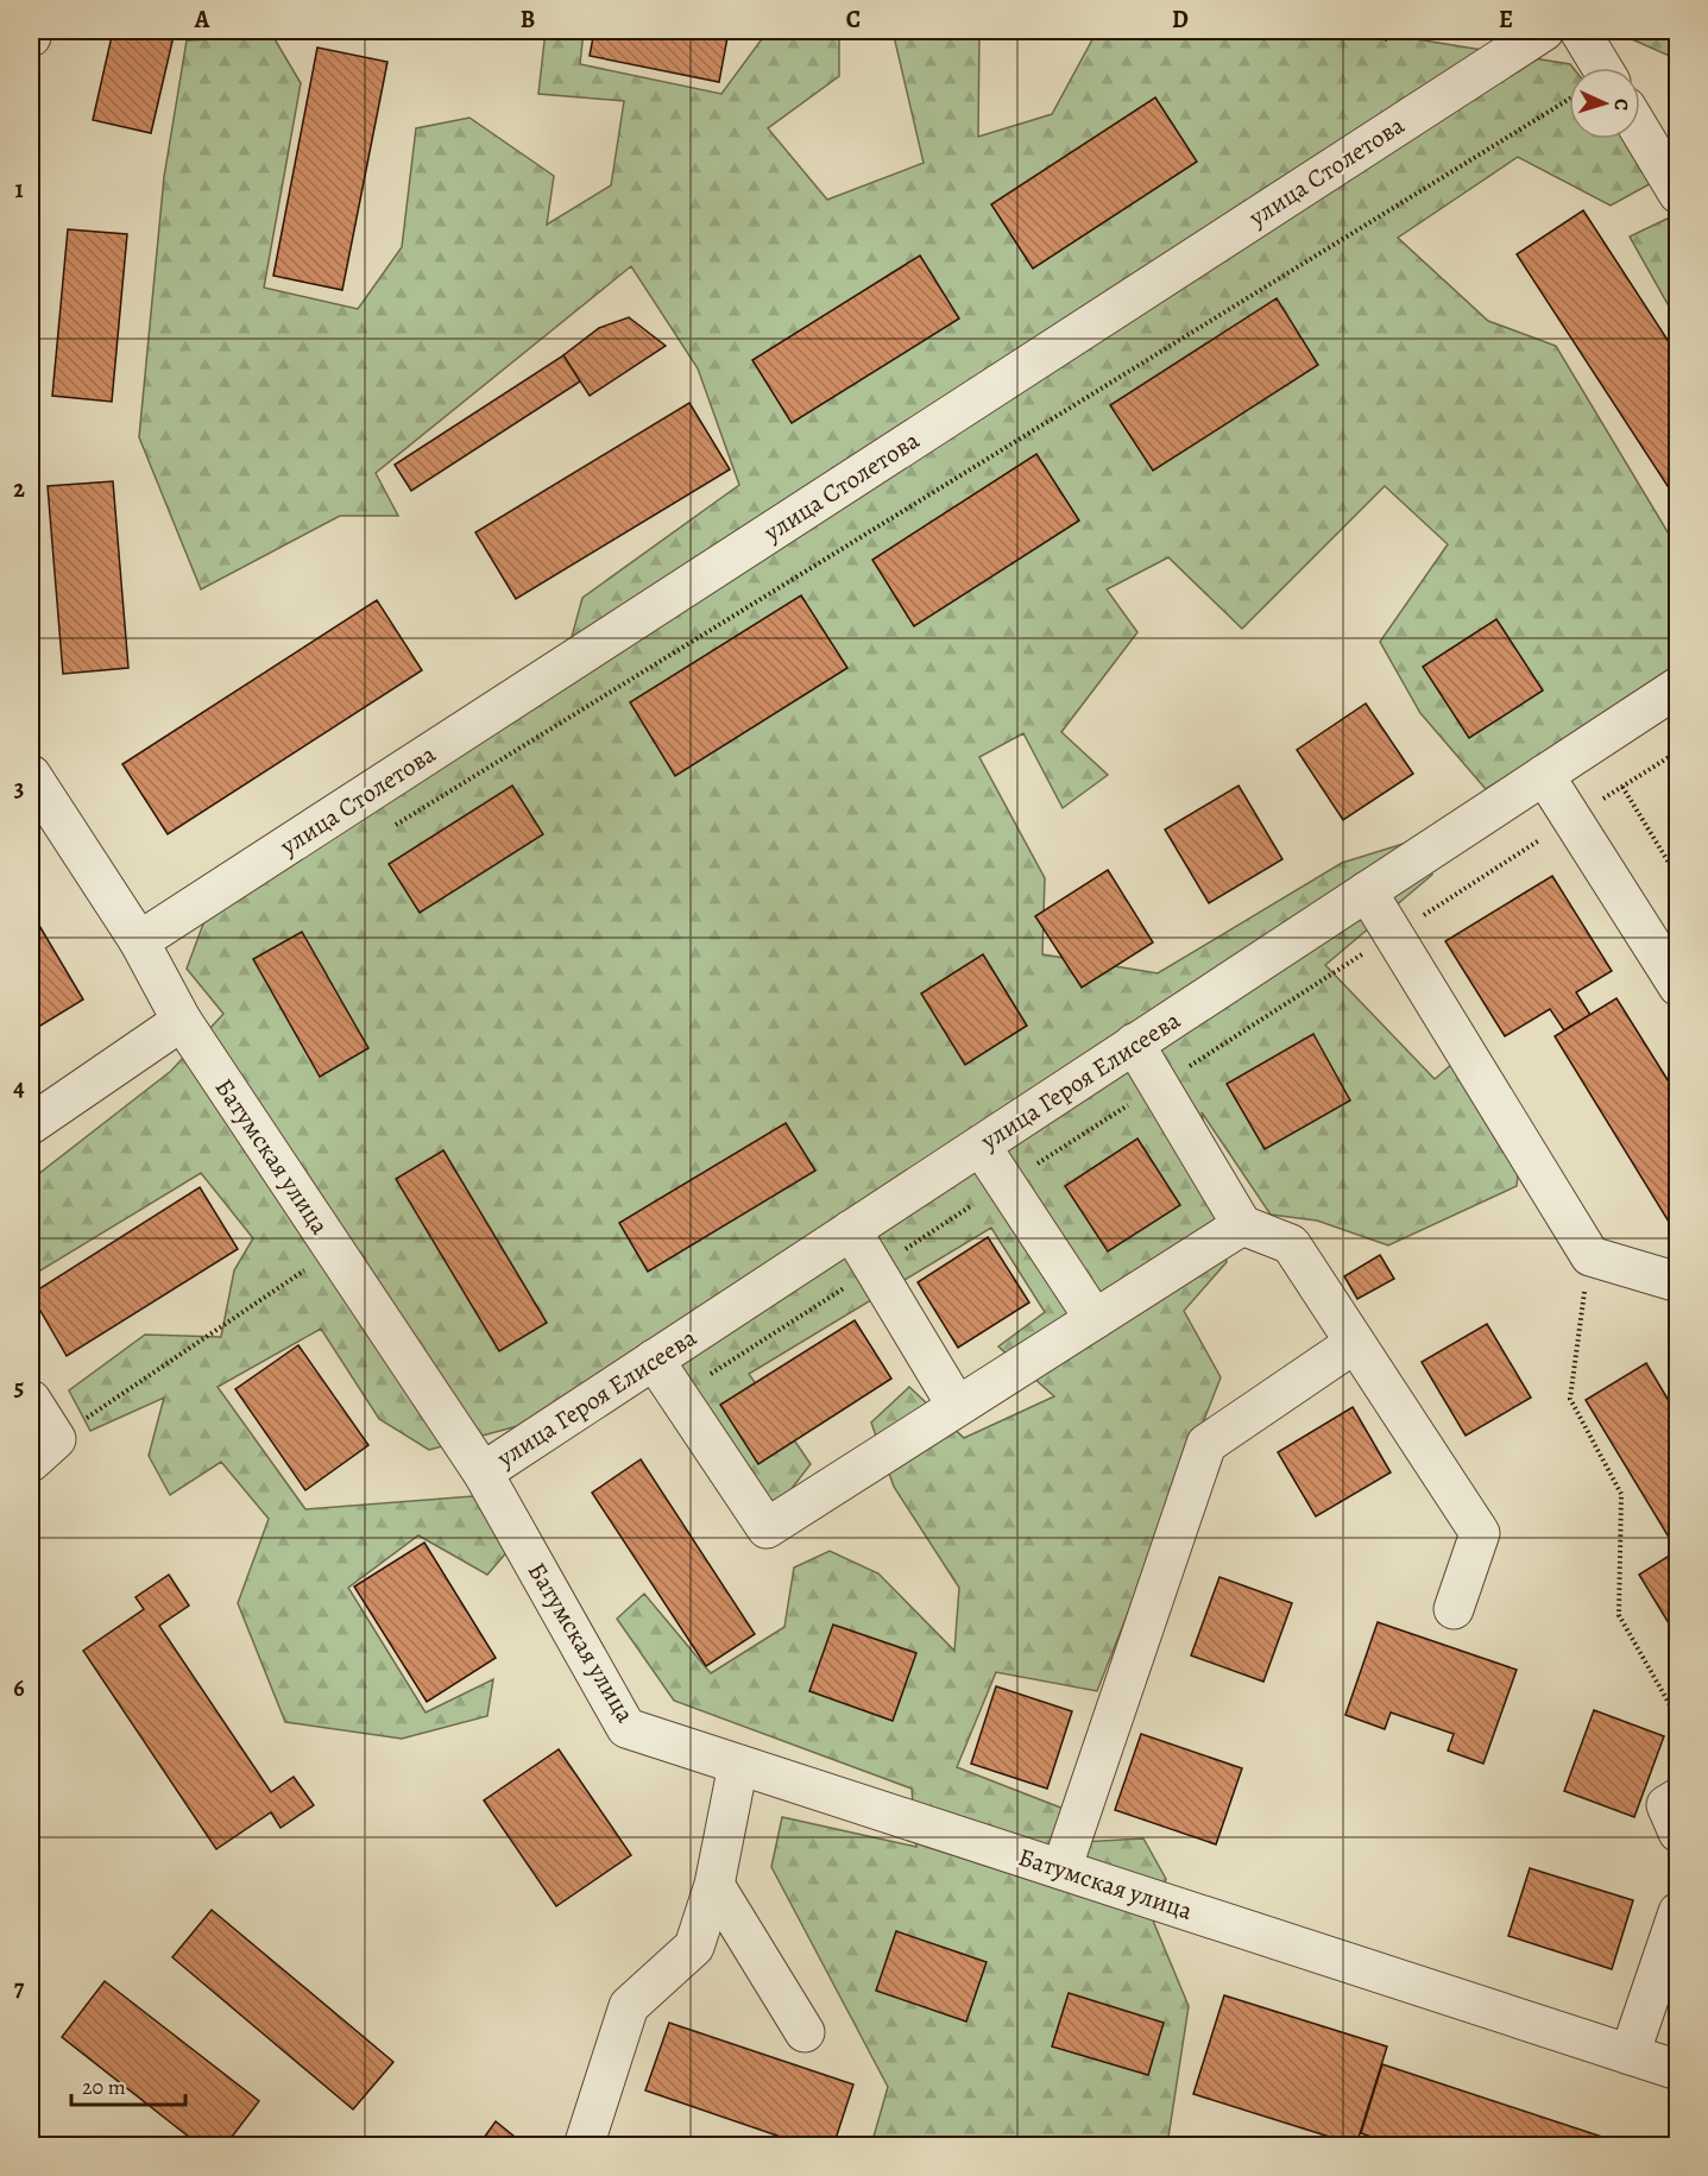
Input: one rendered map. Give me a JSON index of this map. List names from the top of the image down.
{
  "streets": {
    "street": ["улица Столетова", "улица Героя Елисеева", "Батумская улица"]
  },
  "crossings": [
    ["улица Столетова", "Батумская улица"],
    ["улица Героя Елисеева", "Батумская улица"]
  ],
  "scale_bar": "20 m",
  "north": "right",
  "grid": {
    "columns": [
      "A",
      "B",
      "C",
      "D",
      "E"
    ],
    "rows": [
      "1",
      "2",
      "3",
      "4",
      "5",
      "6",
      "7"
    ]
  }
}
